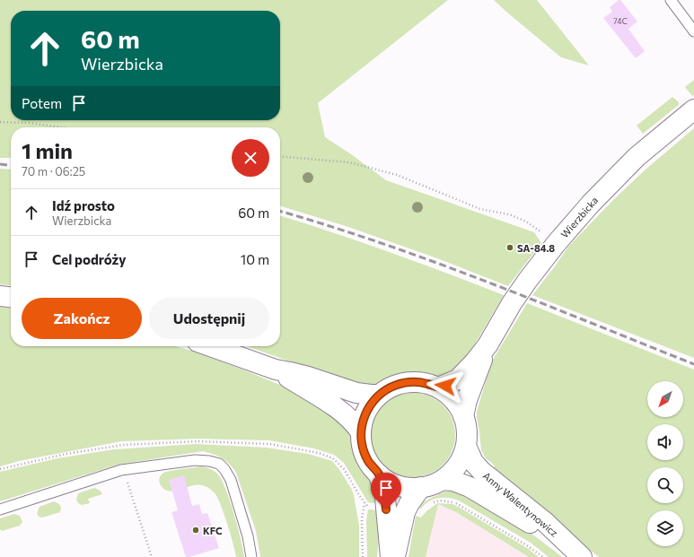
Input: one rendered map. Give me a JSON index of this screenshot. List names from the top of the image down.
{
  "streets": {
    "main road": ["Wierzbicka", "Anny Walentynowicz"]
  },
  "crossings": [
    ["Wierzbicka", "Anny Walentynowicz"]
  ],
  "places": ["SA-84.8", "KFC"],
  "house_numbers": ["74C"],
  "north": "bottom left",
  "page": {
    "turn": ["60 m", "Wierzbicka"],
    "then": "Potem",
    "heading": ["1 min", "70 m · 06:25"],
    "list": [
      {
        "name": "Idź prosto",
        "note": "Wierzbicka",
        "value": "60 m"
      },
      {
        "name": "Cel podróży",
        "value": "10 m"
      }
    ],
    "buttons": ["Zakończ", "Udostępnij"]
  }
}
